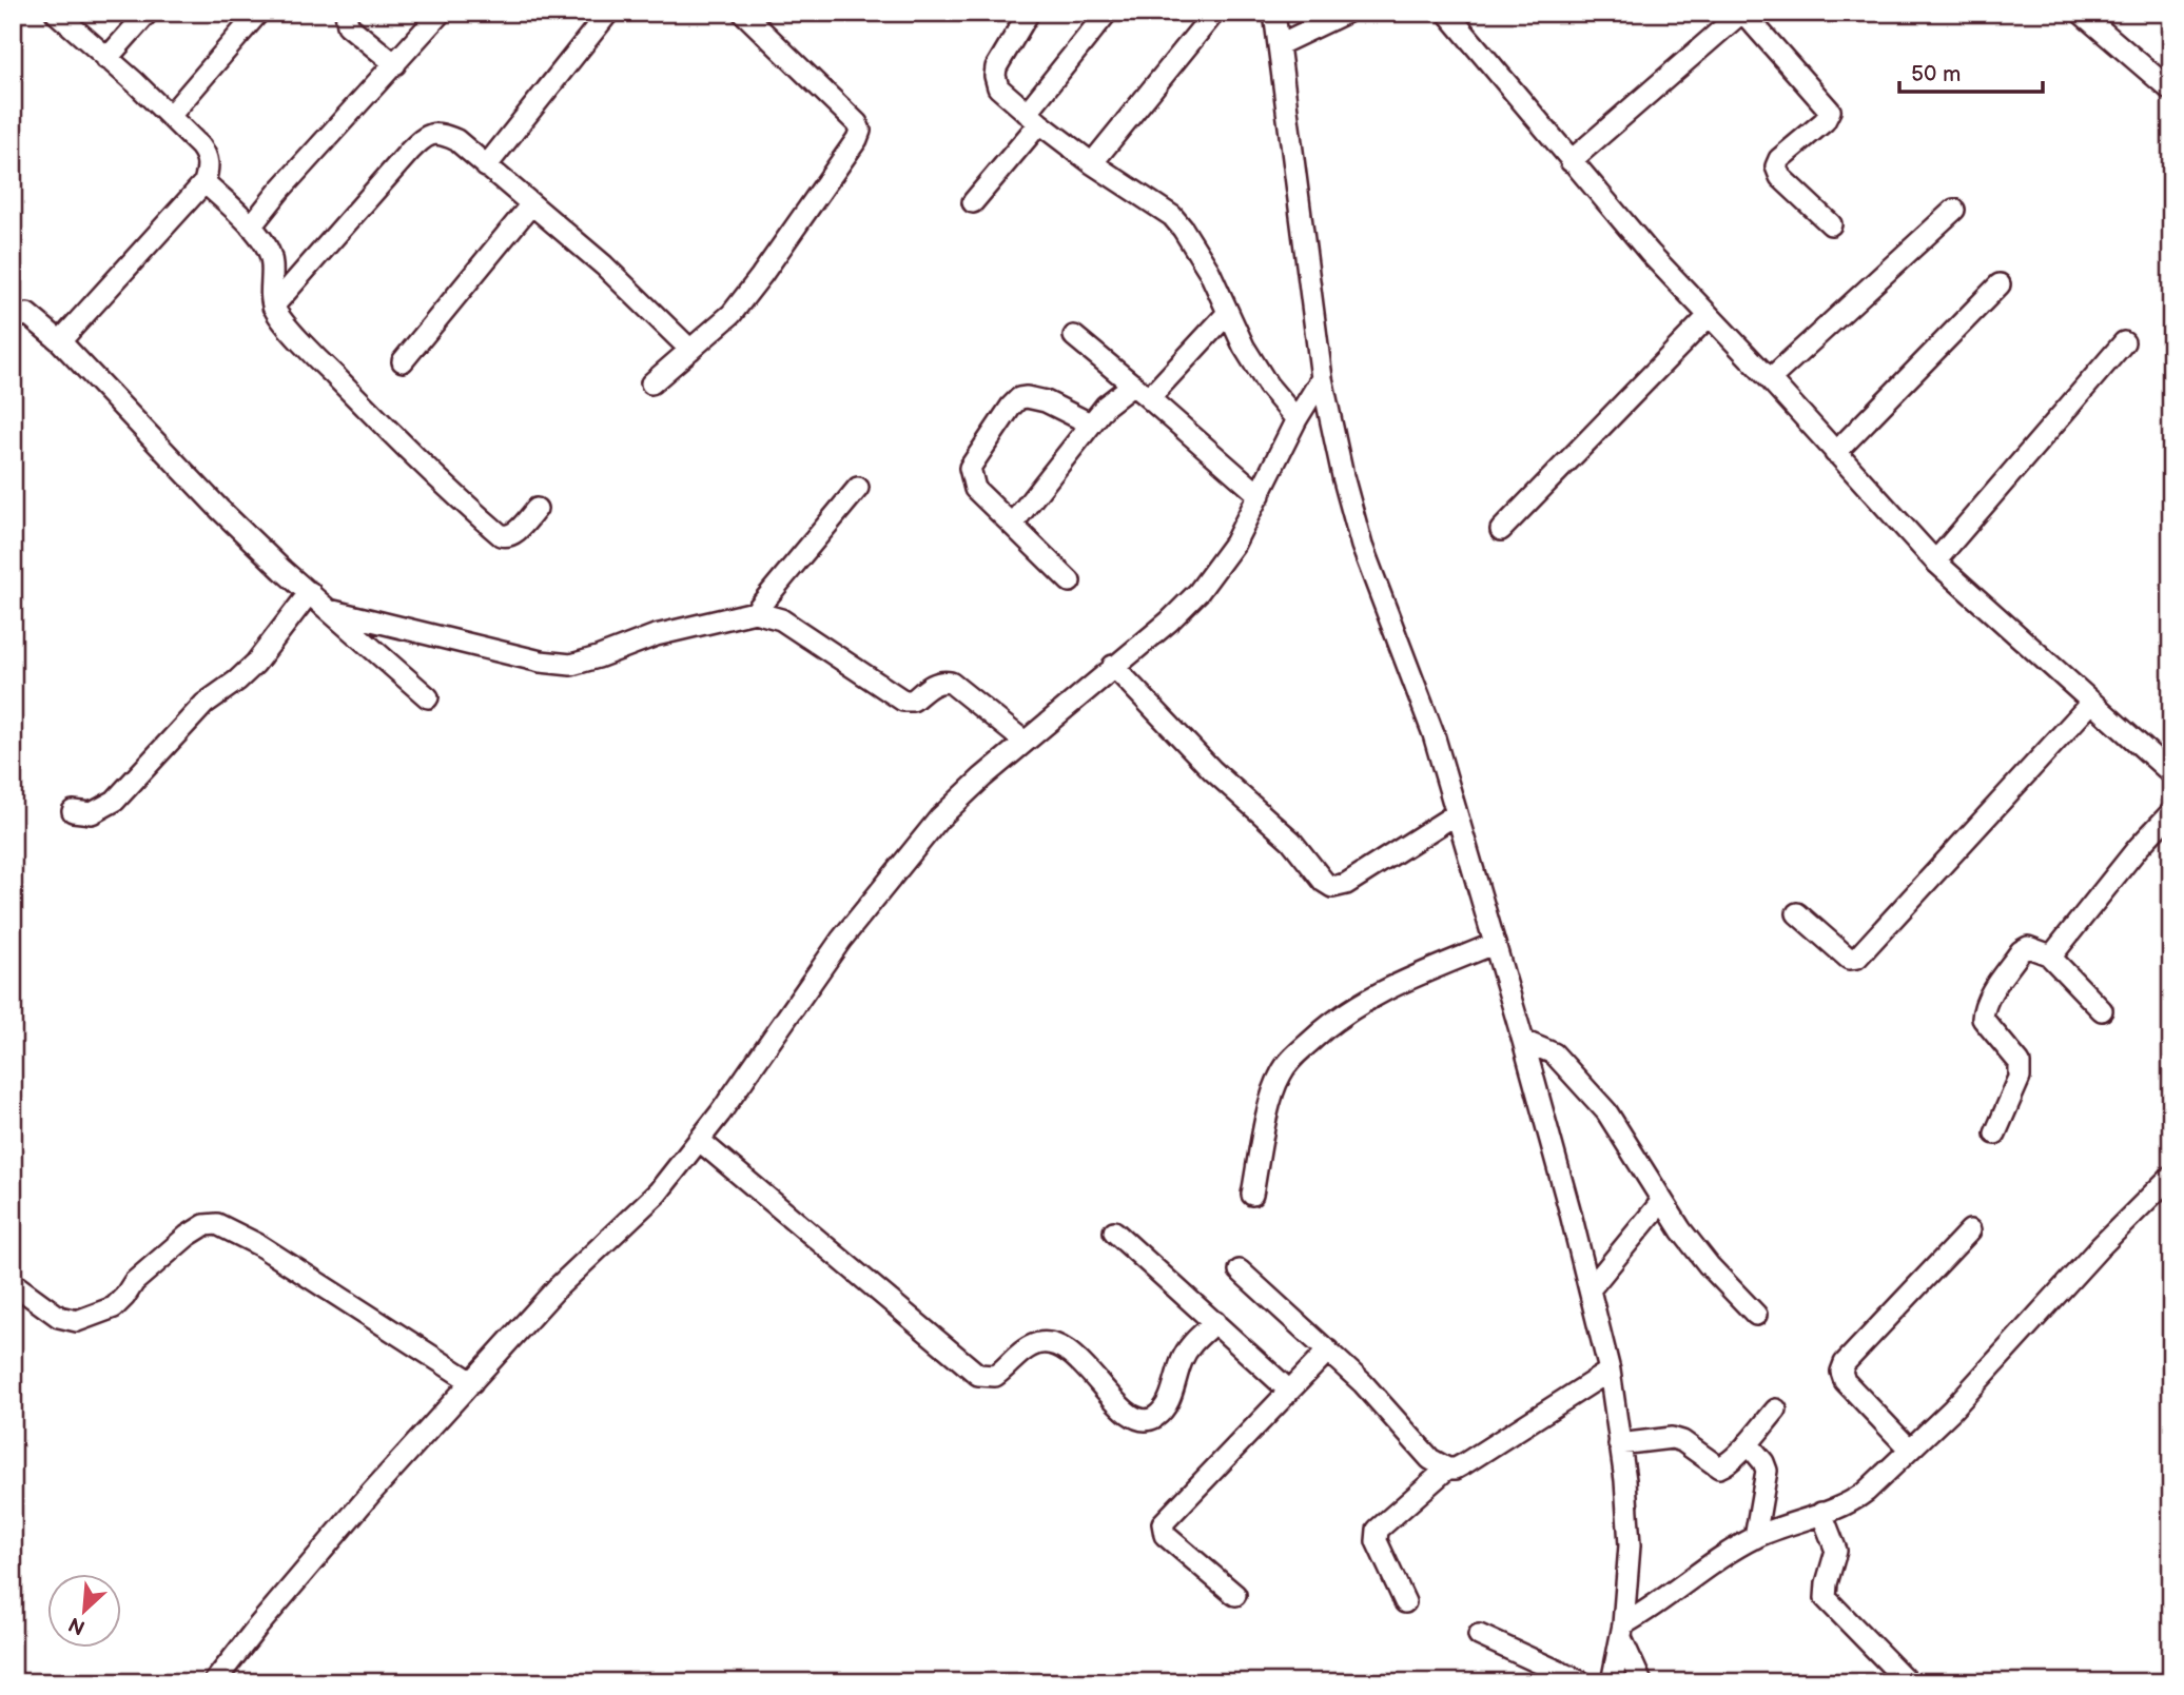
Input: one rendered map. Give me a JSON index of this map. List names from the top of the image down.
{
  "scale_bar": "50 m",
  "north": "bottom left"
}
